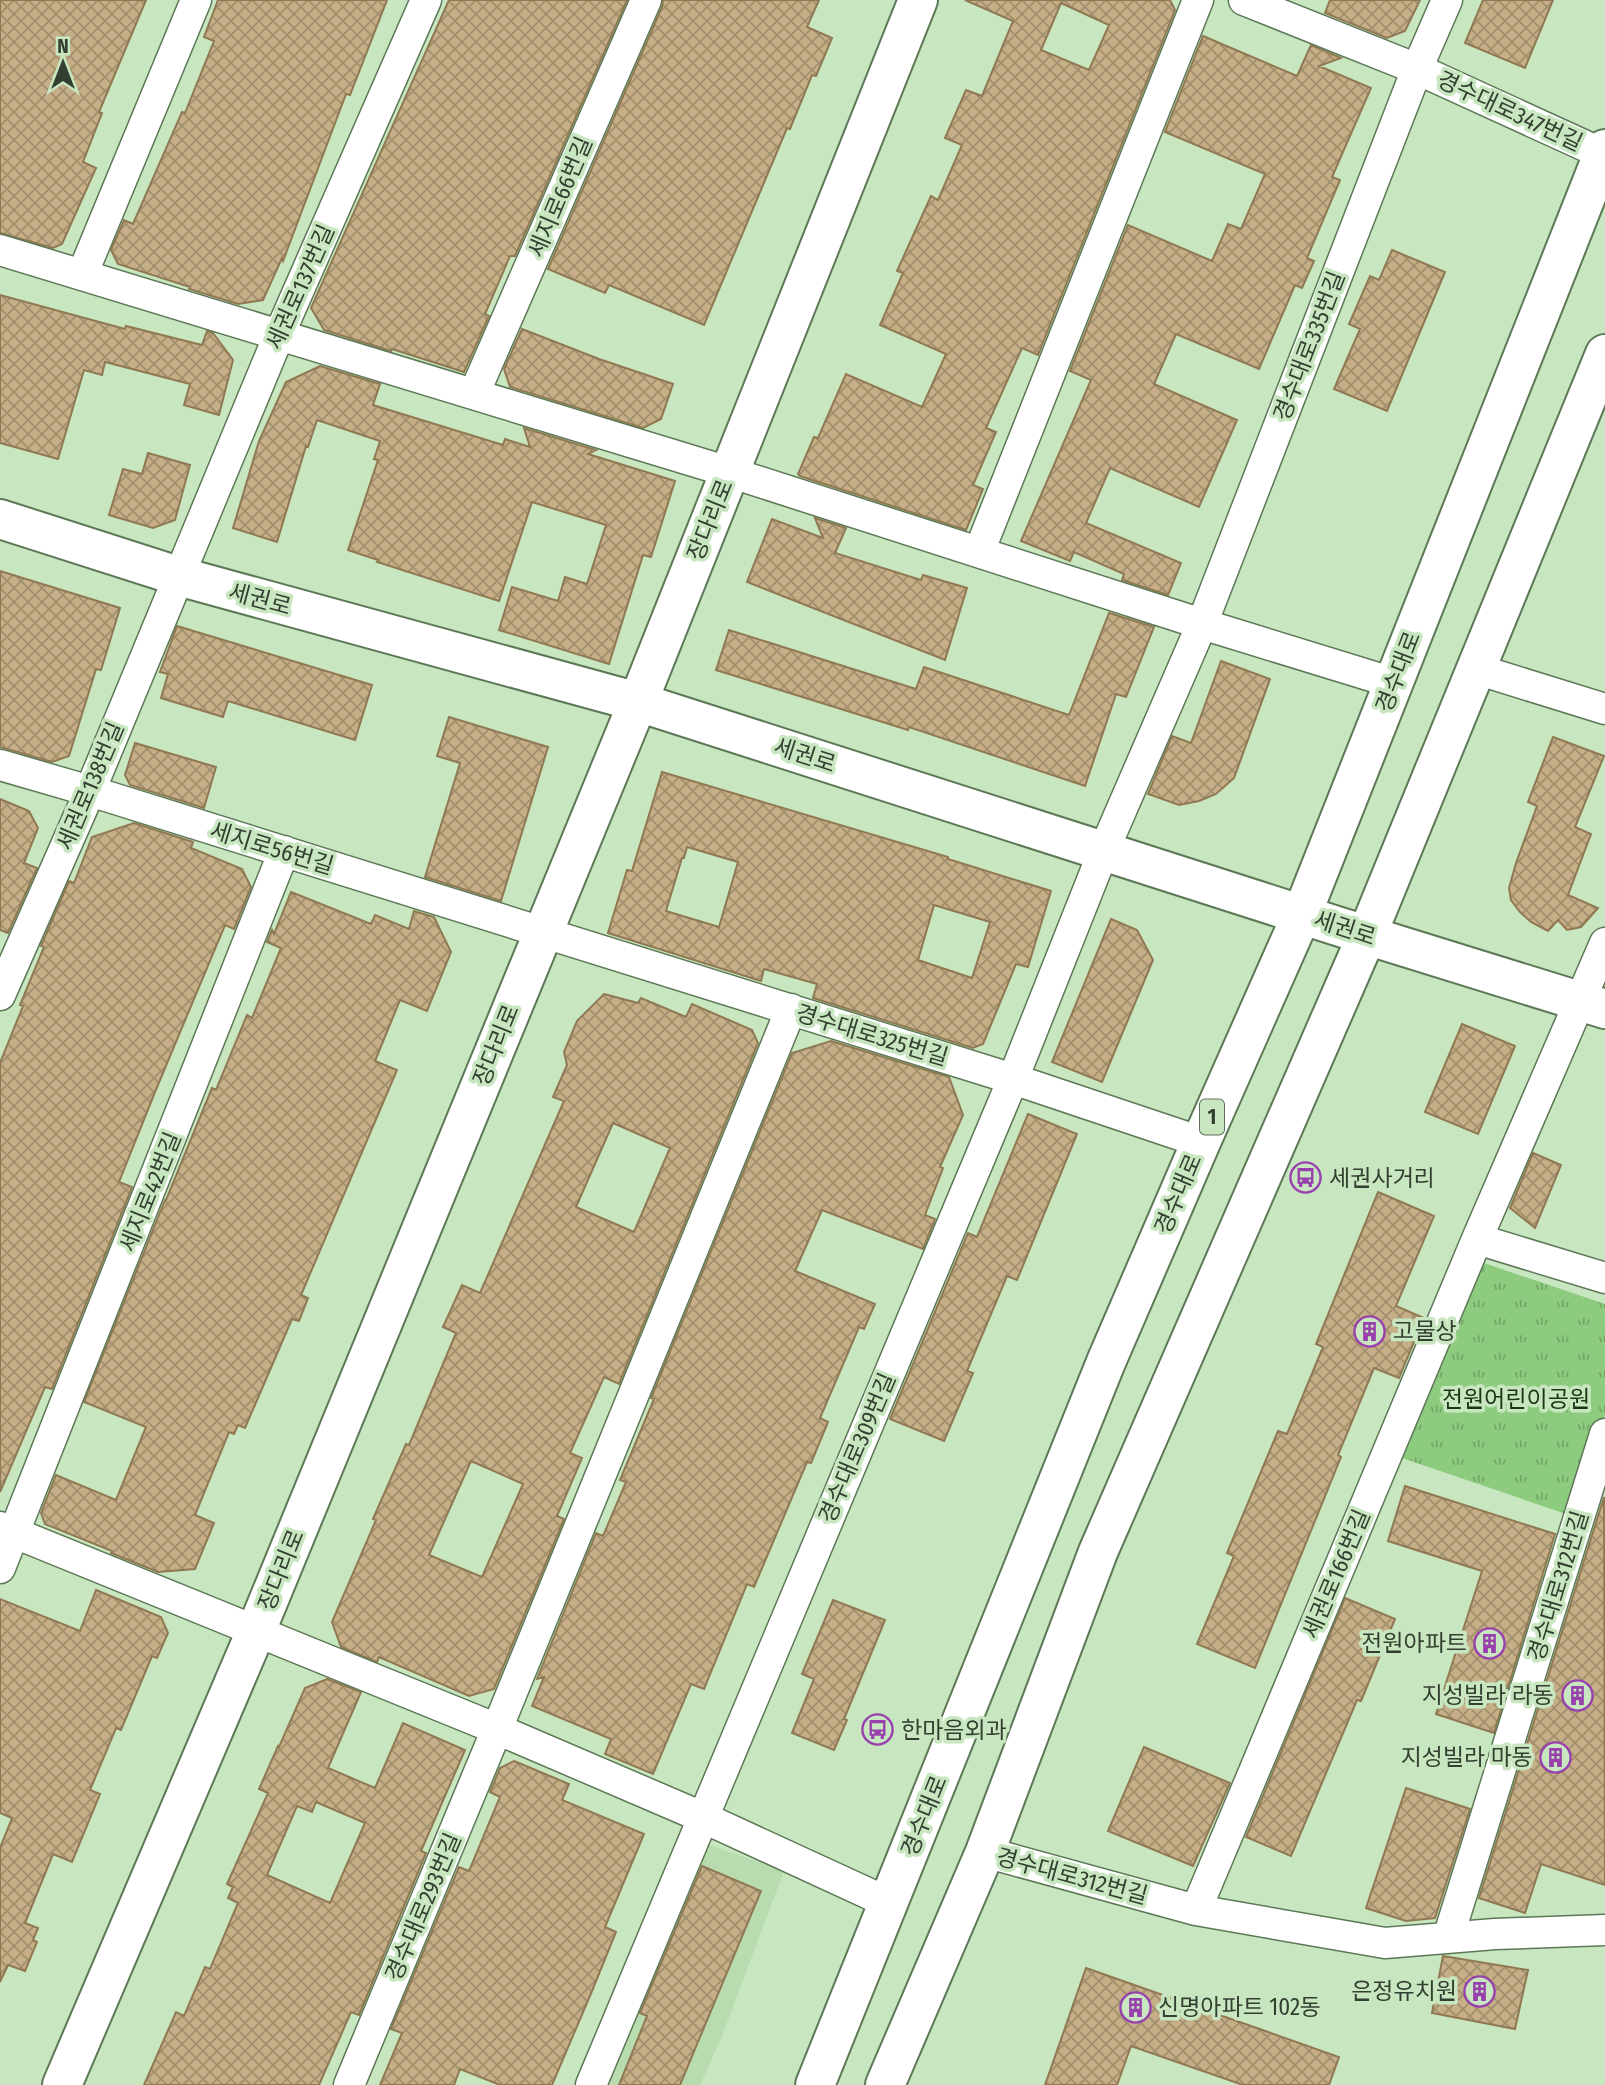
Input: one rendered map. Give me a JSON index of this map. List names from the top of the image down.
{
  "streets": {
    "main road": [
      "장다리로",
      "세권로",
      "경수대로",
      "1"
    ],
    "street": [
      "경수대로347번길",
      "세지로66번길",
      "세권로137번길",
      "경수대로335번길",
      "세권로138번길",
      "세지로56번길",
      "경수대로325번길",
      "세지로42번길",
      "경수대로309번길",
      "세권로166번길",
      "경수대로312번길",
      "경수대로293번길"
    ]
  },
  "crossings": [
    ["경수대로347번길", "경수대로335번길"],
    ["경수대로347번길", "경수대로"],
    ["세권로137번길", "세권로"],
    ["세권로137번길", "세권로138번길"],
    ["경수대로335번길", "세권로"],
    ["경수대로335번길", "경수대로309번길"],
    ["장다리로", "세권로"],
    ["장다리로", "세지로56번길"],
    ["장다리로", "경수대로325번길"],
    ["세권로", "경수대로"],
    ["세권로", "세권로138번길"],
    ["세권로", "경수대로309번길"],
    ["세권로", "세권로166번길"],
    ["경수대로", "경수대로325번길"],
    ["세권로138번길", "세지로56번길"],
    ["세지로56번길", "경수대로325번길"],
    ["세지로56번길", "세지로42번길"],
    ["경수대로325번길", "경수대로309번길"],
    ["세권로166번길", "경수대로312번길"]
  ],
  "parks": ["전원어린이공원"],
  "places": {
    "bus stop": ["세권사거리", "한마음외과"],
    "building": [
      "고물상",
      "전원아파트",
      "지성빌라 라동",
      "지성빌라 마동",
      "은정유치원",
      "신명아파트 102동"
    ]
  },
  "north": "top"
}
